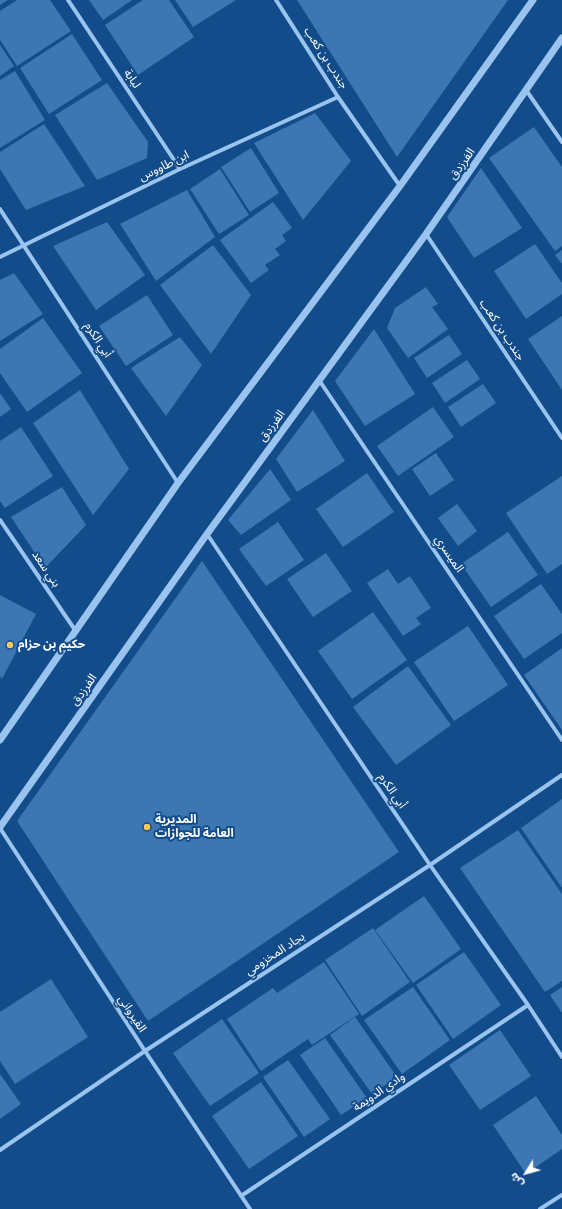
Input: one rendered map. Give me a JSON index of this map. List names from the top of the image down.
{
  "streets": {
    "street": [
      "جندب بن كعب",
      "لبابة",
      "الفرزدق",
      "ابن طاووس",
      "أبي الكرم",
      "الميسري",
      "بني سعد",
      "بجاد المخزومي",
      "القيرواني",
      "وادي الدويمة"
    ]
  },
  "crossings": [
    ["جندب بن كعب", "الفرزدق"],
    ["جندب بن كعب", "ابن طاووس"],
    ["لبابة", "ابن طاووس"],
    ["الفرزدق", "أبي الكرم"],
    ["الفرزدق", "الميسري"],
    ["الفرزدق", "القيرواني"],
    ["ابن طاووس", "أبي الكرم"],
    ["أبي الكرم", "بجاد المخزومي"],
    ["أبي الكرم", "وادي الدويمة"],
    ["بجاد المخزومي", "القيرواني"],
    ["القيرواني", "وادي الدويمة"]
  ],
  "places": ["حكيم بن حزام", "المديرية العامة للجوازات"],
  "north": "bottom left"
}
